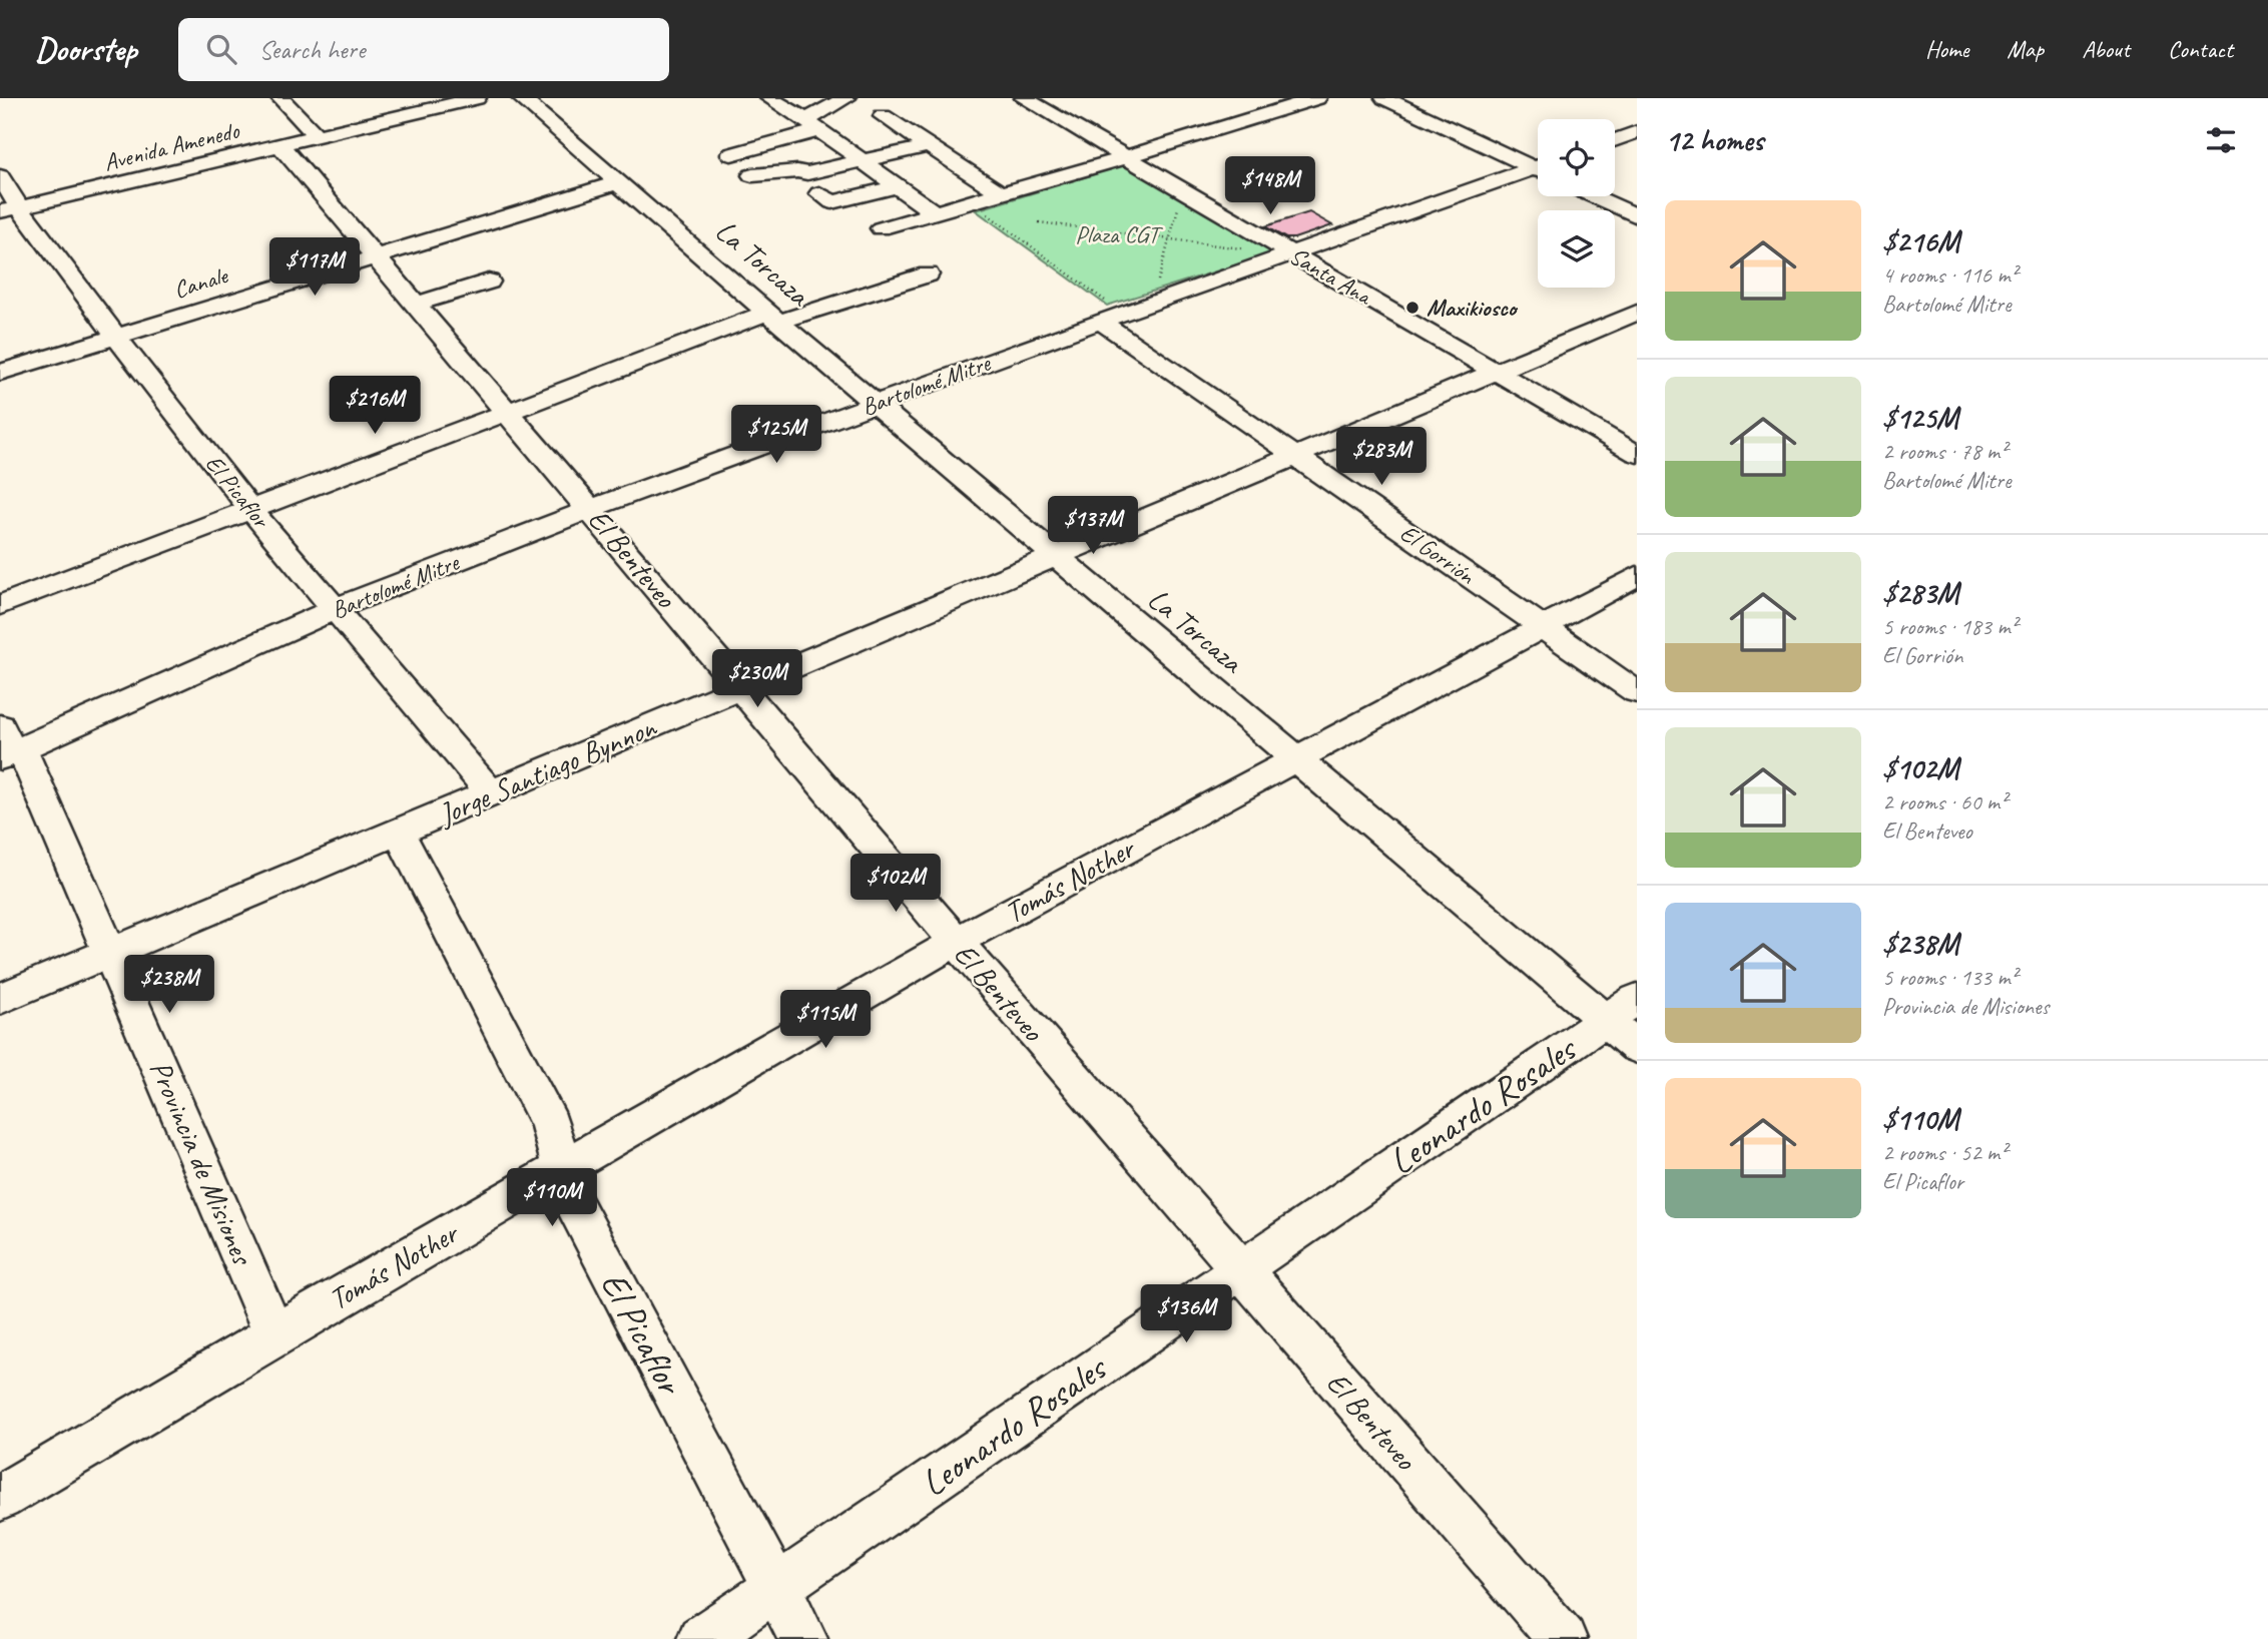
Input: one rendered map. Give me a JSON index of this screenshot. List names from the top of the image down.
{
  "streets": {
    "street": [
      "Avenida Amenedo",
      "La Torcaza",
      "Santa Ana",
      "Canale",
      "Bartolomé Mitre",
      "El Picaflor",
      "El Gorrión",
      "El Benteveo",
      "Jorge Santiago Bynnon",
      "Tomás Nother",
      "Leonardo Rosales",
      "Provincia de Misiones"
    ]
  },
  "crossings": [
    ["Avenida Amenedo", "El Picaflor"],
    ["Avenida Amenedo", "El Benteveo"],
    ["La Torcaza", "Canale"],
    ["La Torcaza", "Bartolomé Mitre"],
    ["La Torcaza", "Jorge Santiago Bynnon"],
    ["La Torcaza", "Tomás Nother"],
    ["La Torcaza", "Leonardo Rosales"],
    ["Santa Ana", "Bartolomé Mitre"],
    ["Santa Ana", "Jorge Santiago Bynnon"],
    ["Canale", "El Picaflor"],
    ["Canale", "El Benteveo"],
    ["Bartolomé Mitre", "El Picaflor"],
    ["Bartolomé Mitre", "El Gorrión"],
    ["Bartolomé Mitre", "El Benteveo"],
    ["Bartolomé Mitre", "Provincia de Misiones"],
    ["El Picaflor", "Jorge Santiago Bynnon"],
    ["El Picaflor", "Tomás Nother"],
    ["El Picaflor", "Leonardo Rosales"],
    ["El Gorrión", "Jorge Santiago Bynnon"],
    ["El Gorrión", "Tomás Nother"],
    ["El Benteveo", "Jorge Santiago Bynnon"],
    ["El Benteveo", "Tomás Nother"],
    ["El Benteveo", "Leonardo Rosales"],
    ["Jorge Santiago Bynnon", "Provincia de Misiones"],
    ["Tomás Nother", "Provincia de Misiones"]
  ],
  "parks": ["Plaza CGT"],
  "places": ["Maxikiosco"],
  "page": {
    "header": "Doorstep",
    "search": "Search here",
    "nav": [
      "Home",
      "Map",
      "About",
      "Contact"
    ],
    "heading": "12 homes",
    "price": [
      "$148M",
      "$117M",
      "$216M",
      "$125M",
      "$283M",
      "$137M",
      "$230M",
      "$102M",
      "$238M",
      "$115M",
      "$110M",
      "$136M"
    ],
    "list": [
      {
        "name": "$216M",
        "note": "4 rooms · 116 m² · Bartolomé Mitre"
      },
      {
        "name": "$125M",
        "note": "2 rooms · 78 m² · Bartolomé Mitre"
      },
      {
        "name": "$283M",
        "note": "5 rooms · 183 m² · El Gorrión"
      },
      {
        "name": "$102M",
        "note": "2 rooms · 60 m² · El Benteveo"
      },
      {
        "name": "$238M",
        "note": "5 rooms · 133 m² · Provincia de Misiones"
      },
      {
        "name": "$110M",
        "note": "2 rooms · 52 m² · El Picaflor"
      }
    ]
  }
}
